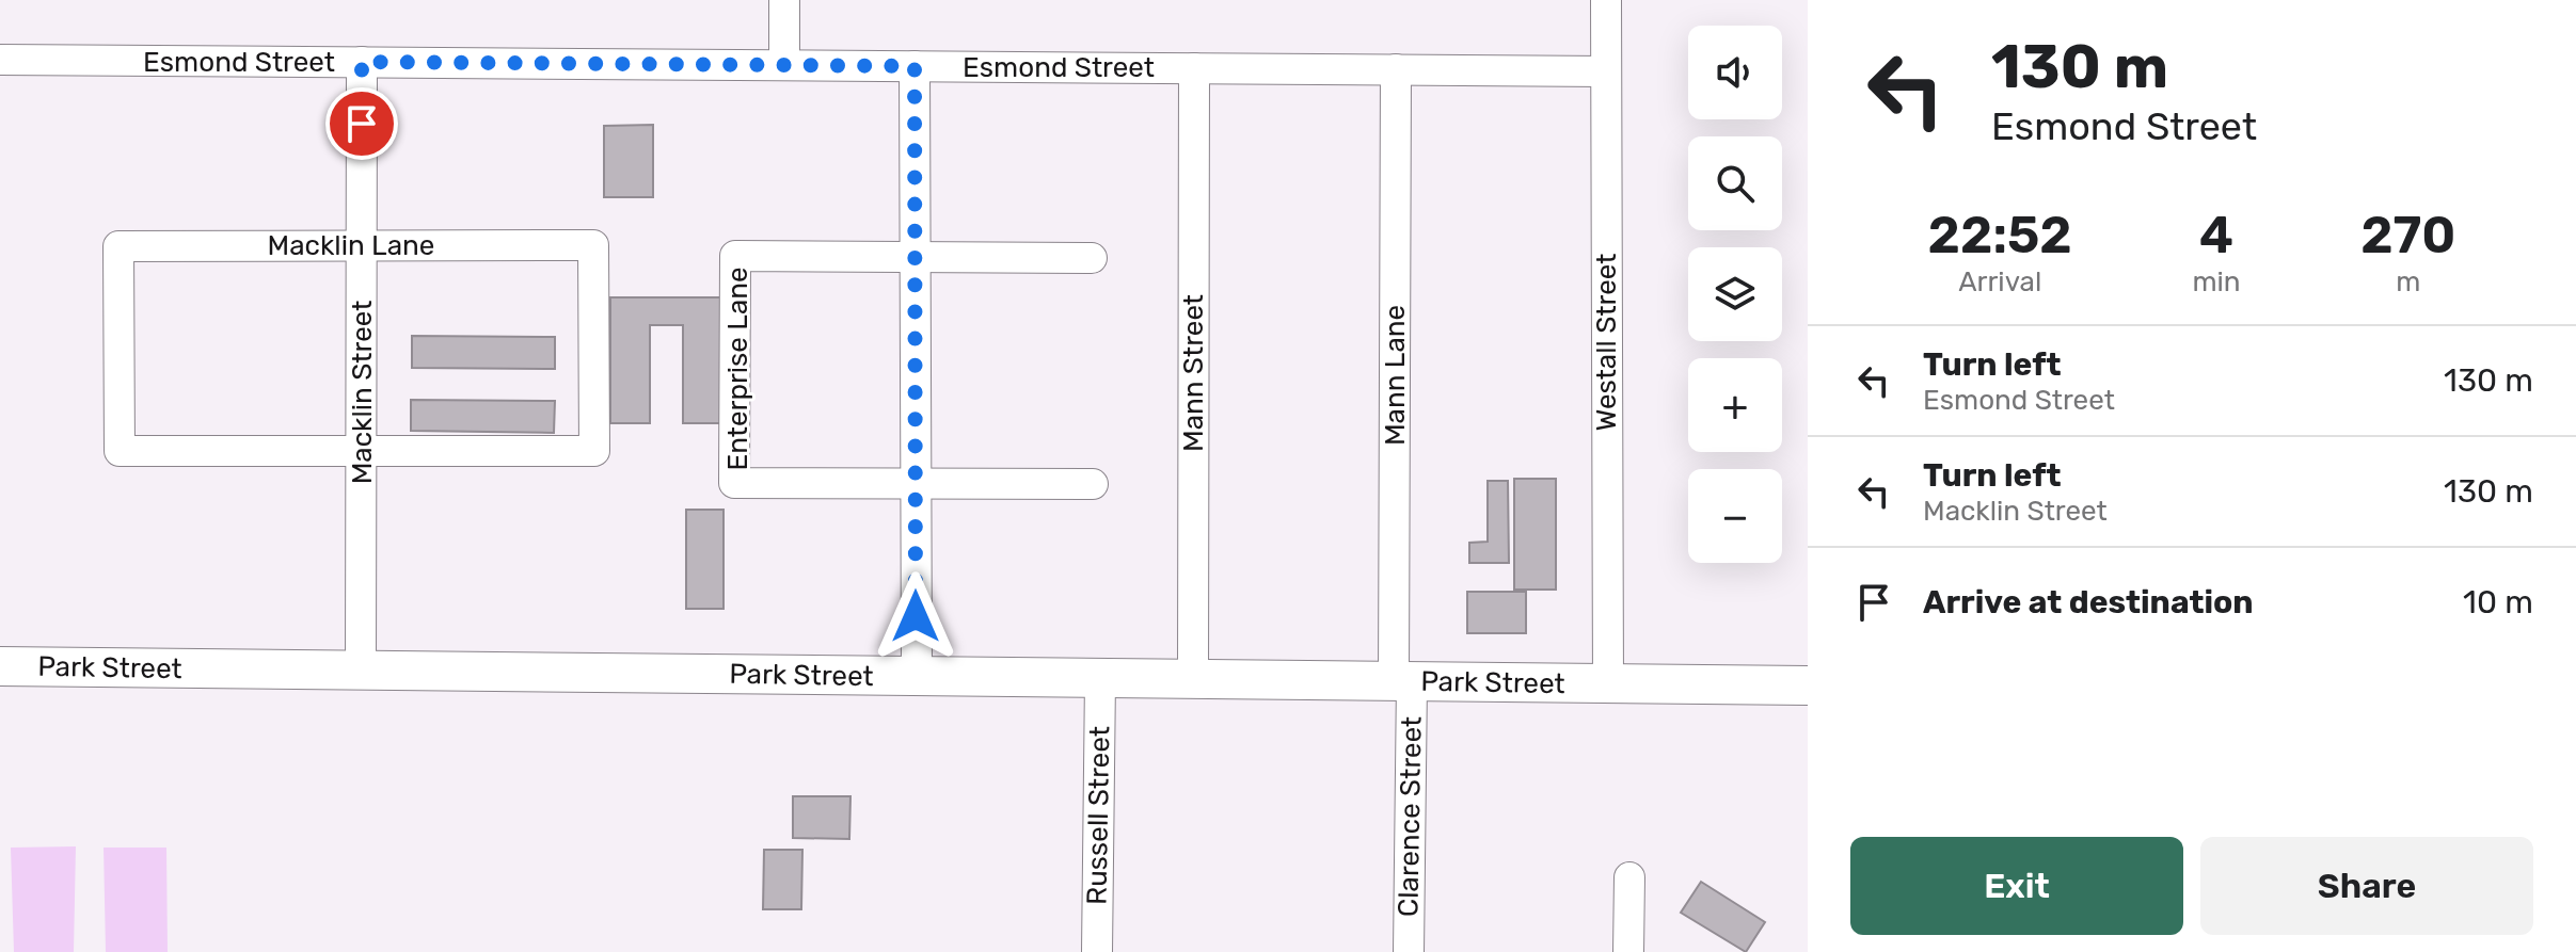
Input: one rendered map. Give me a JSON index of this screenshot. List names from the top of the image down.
{
  "streets": {
    "street": [
      "Esmond Street",
      "Macklin Lane",
      "Westall Street",
      "Enterprise Lane",
      "Mann Street",
      "Mann Lane",
      "Macklin Street",
      "Park Street",
      "Russell Street",
      "Clarence Street"
    ]
  },
  "crossings": [
    ["Esmond Street", "Westall Street"],
    ["Esmond Street", "Mann Street"],
    ["Esmond Street", "Mann Lane"],
    ["Esmond Street", "Macklin Street"],
    ["Macklin Lane", "Macklin Street"],
    ["Westall Street", "Park Street"],
    ["Mann Street", "Park Street"],
    ["Mann Lane", "Park Street"],
    ["Mann Lane", "Clarence Street"],
    ["Macklin Street", "Park Street"],
    ["Park Street", "Russell Street"],
    ["Park Street", "Clarence Street"]
  ],
  "page": {
    "turn": ["130 m", "Esmond Street"],
    "map_buttons": ["+", "−"],
    "eta": [
      "22:52",
      "Arrival",
      "4",
      "min",
      "270",
      "m"
    ],
    "list": [
      {
        "name": "Turn left",
        "note": "Esmond Street",
        "value": "130 m"
      },
      {
        "name": "Turn left",
        "note": "Macklin Street",
        "value": "130 m"
      },
      {
        "name": "Arrive at destination",
        "value": "10 m"
      }
    ],
    "buttons": ["Exit", "Share"]
  }
}
